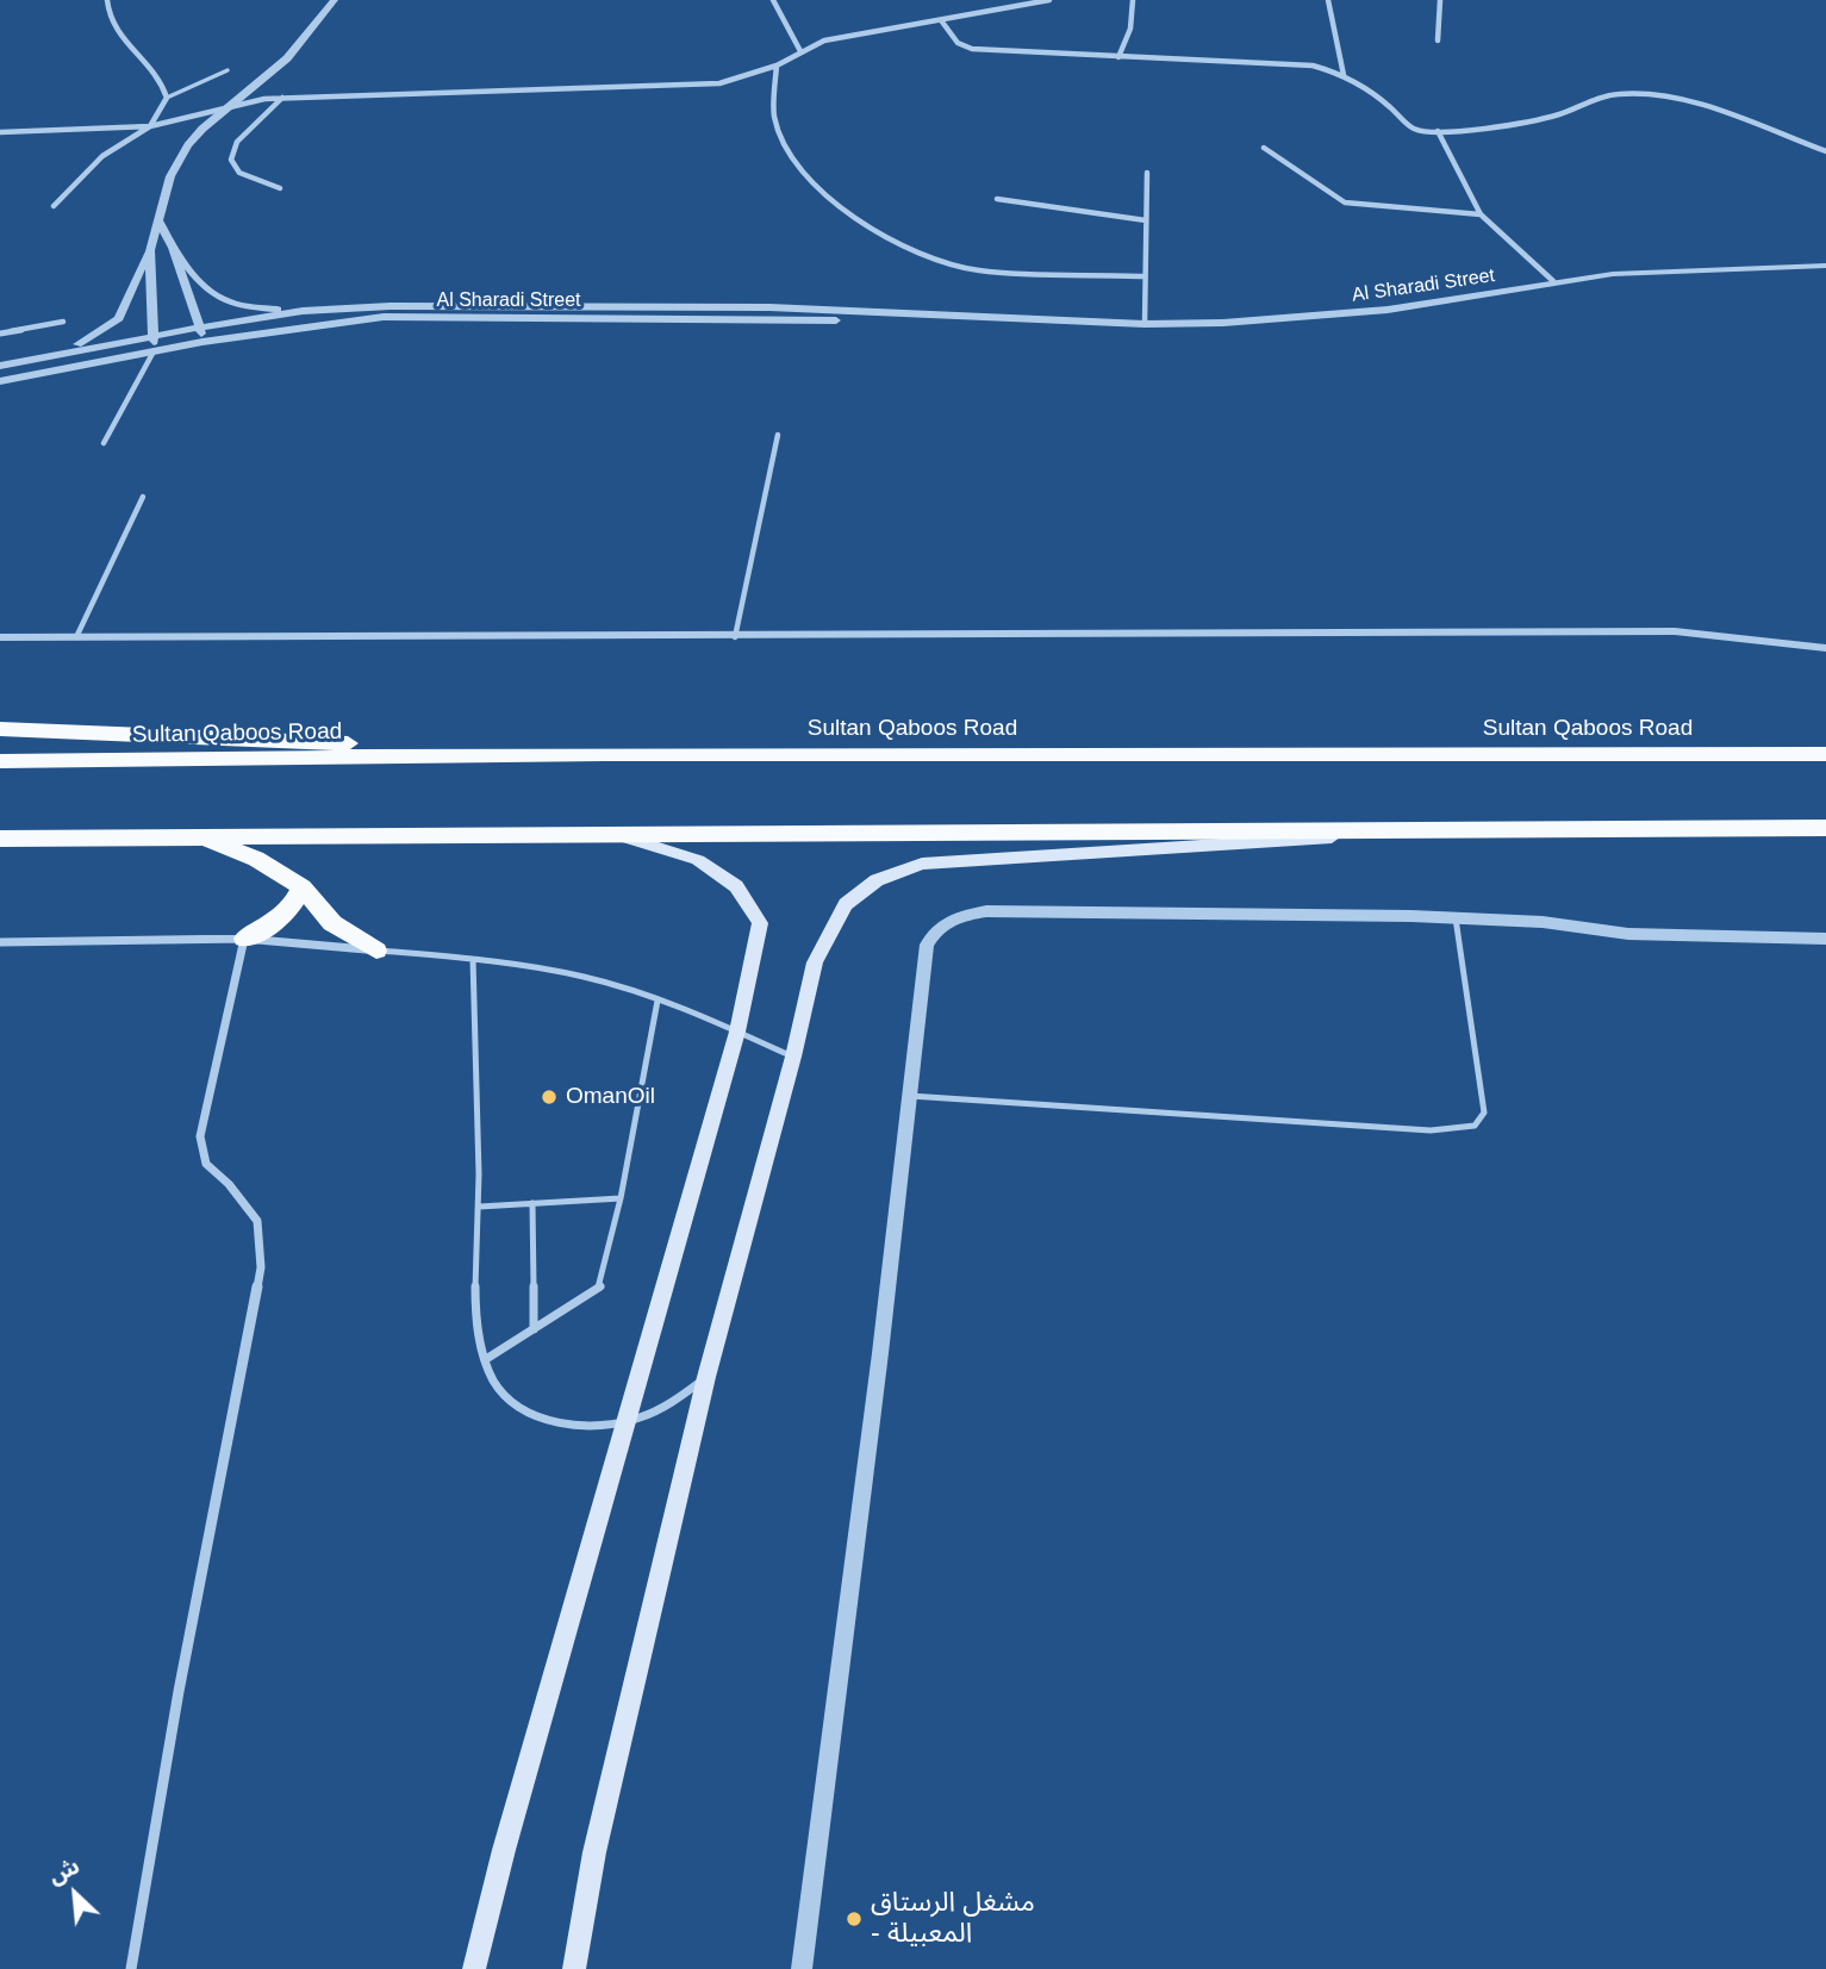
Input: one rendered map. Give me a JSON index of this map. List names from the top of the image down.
{
  "streets": {
    "highway": ["Sultan Qaboos Road"],
    "street": ["Al Sharadi Street"]
  },
  "places": ["OmanOil", "مشغل الرستاق - المعبيلة"],
  "north": "top left"
}
